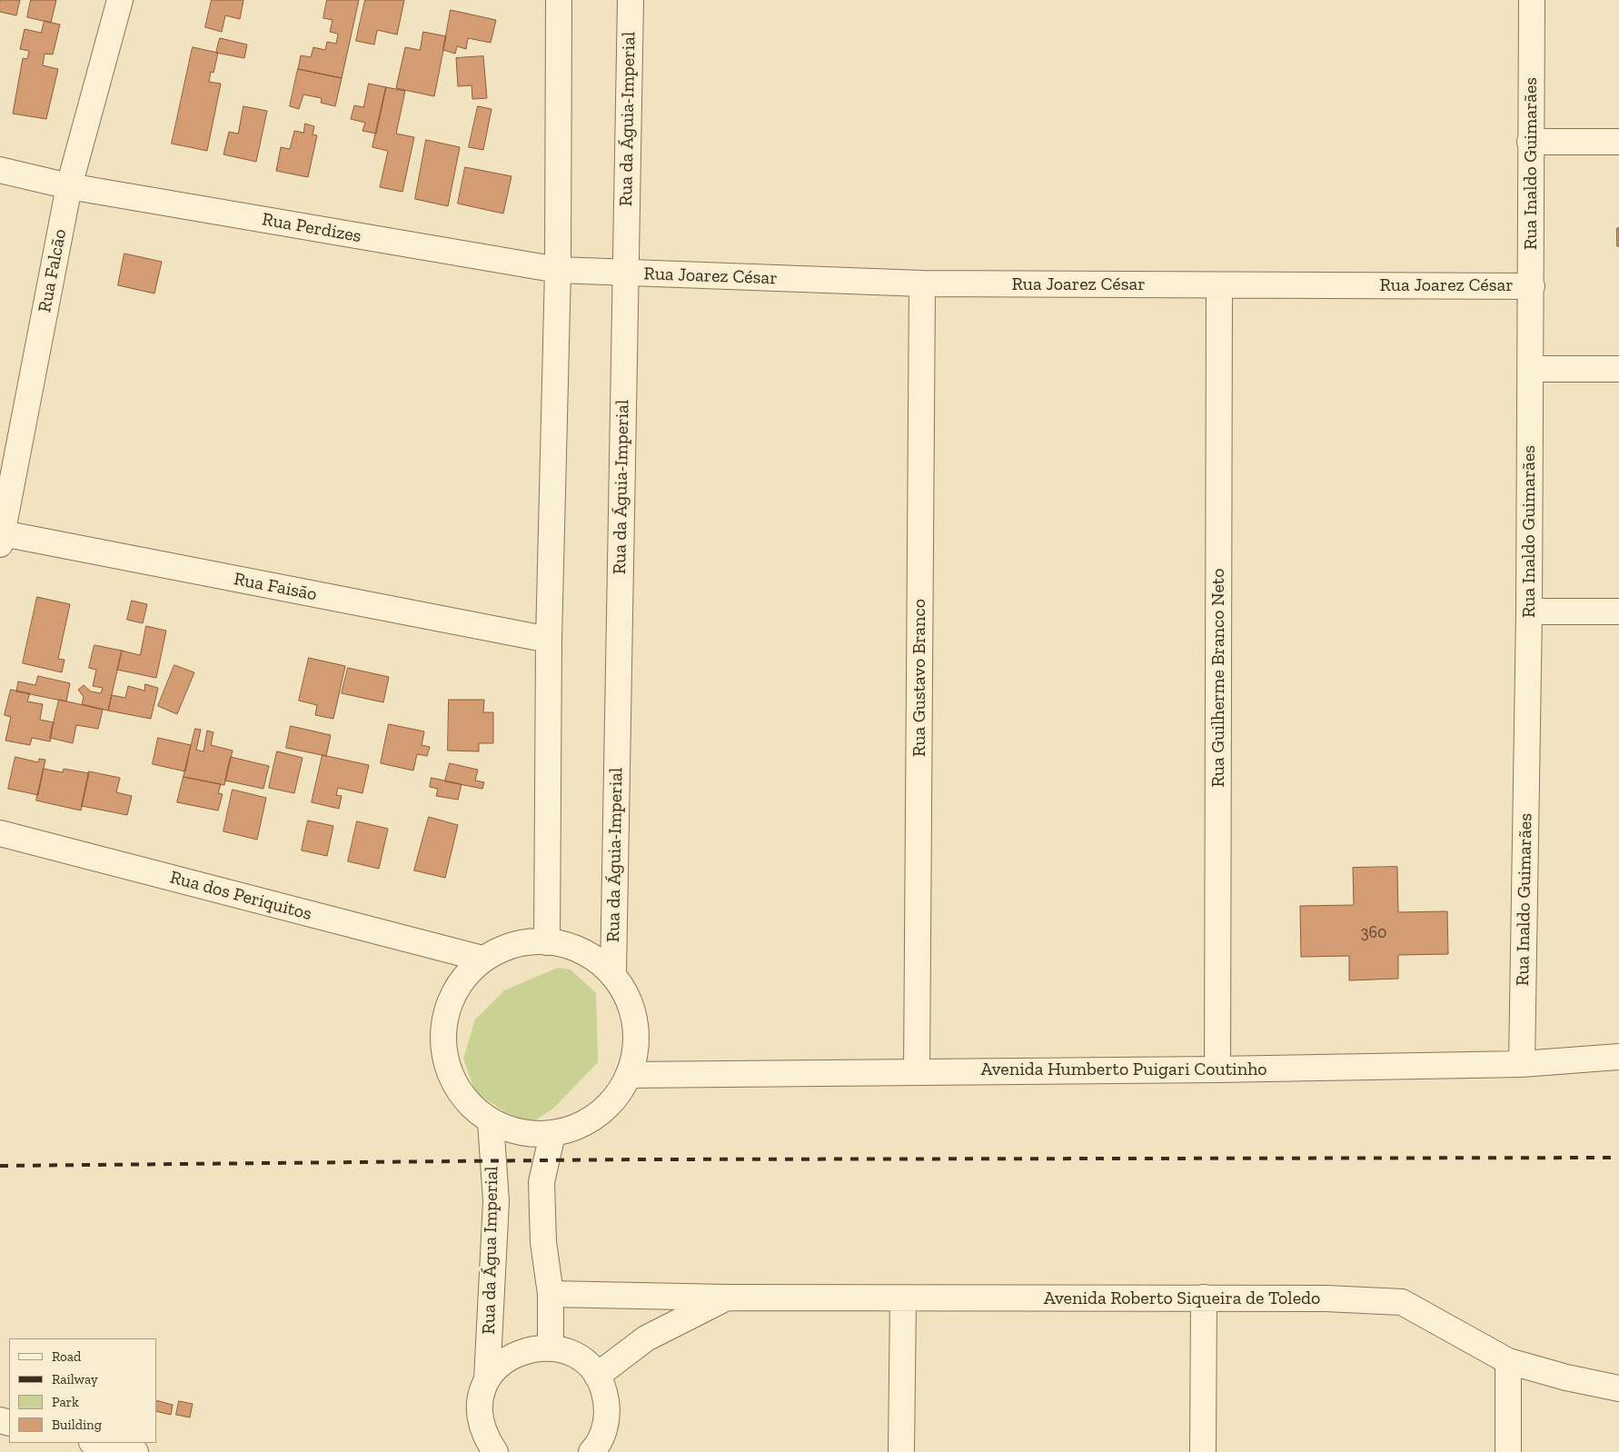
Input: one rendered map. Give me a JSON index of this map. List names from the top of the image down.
{
  "streets": {
    "street": [
      "Rua da Águia-Imperial",
      "Rua Inaldo Guimarães",
      "Rua Perdizes",
      "Rua Falcão",
      "Rua Joarez César",
      "Rua Faisão",
      "Rua Gustavo Branco",
      "Rua Guilherme Branco Neto",
      "Rua dos Periquitos",
      "Avenida Humberto Puigari Coutinho",
      "Rua da Água Imperial",
      "Avenida Roberto Siqueira de Toledo"
    ]
  },
  "crossings": [
    ["Rua da Águia-Imperial", "Rua Perdizes"],
    ["Rua da Águia-Imperial", "Rua Joarez César"],
    ["Rua Inaldo Guimarães", "Rua Joarez César"],
    ["Rua Inaldo Guimarães", "Avenida Humberto Puigari Coutinho"],
    ["Rua Perdizes", "Rua Falcão"],
    ["Rua Perdizes", "Rua Joarez César"],
    ["Rua Falcão", "Rua Faisão"],
    ["Rua Joarez César", "Rua Gustavo Branco"],
    ["Rua Joarez César", "Rua Guilherme Branco Neto"],
    ["Rua Gustavo Branco", "Avenida Humberto Puigari Coutinho"],
    ["Rua Guilherme Branco Neto", "Avenida Humberto Puigari Coutinho"]
  ],
  "house_numbers": ["360"],
  "legend": [
    "Road",
    "Railway",
    "Park",
    "Building"
  ]
}
